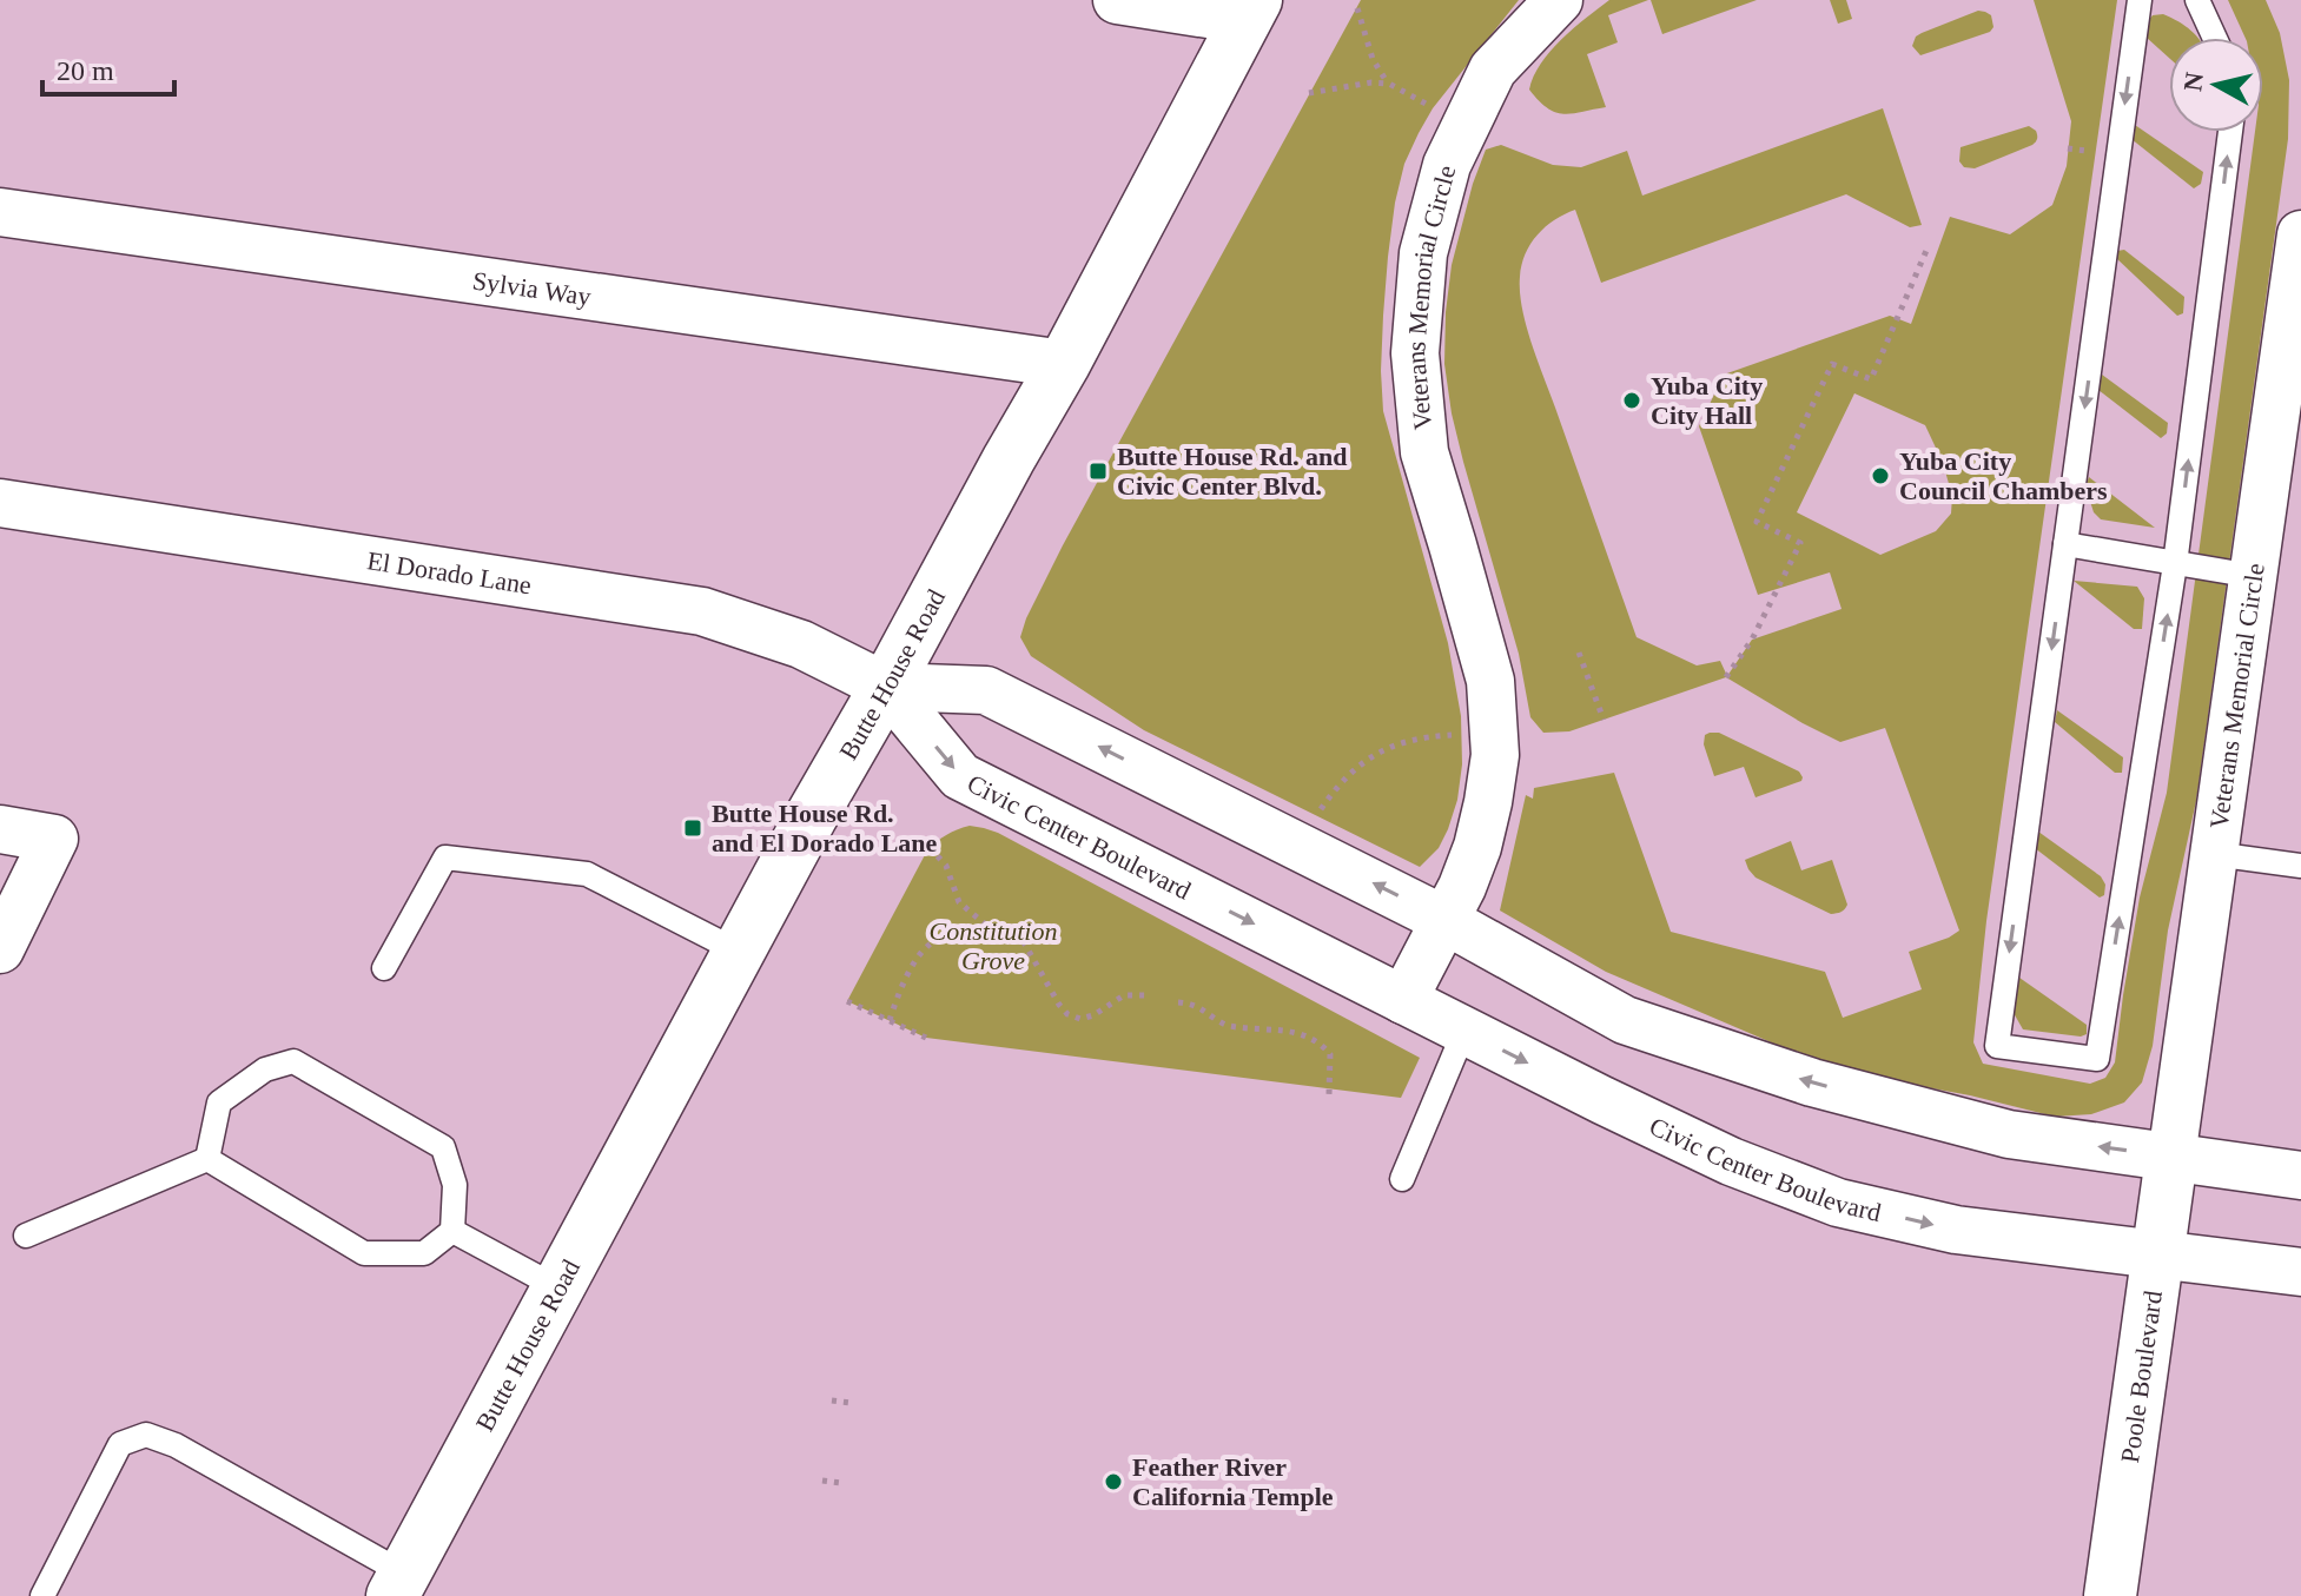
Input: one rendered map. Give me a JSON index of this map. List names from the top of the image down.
{
  "streets": {
    "main road": ["Butte House Road", "Poole Boulevard"],
    "street": [
      "Sylvia Way",
      "Veterans Memorial Circle",
      "El Dorado Lane",
      "Civic Center Boulevard"
    ]
  },
  "crossings": [
    ["Sylvia Way", "Butte House Road"],
    ["Veterans Memorial Circle", "Civic Center Boulevard"],
    ["Veterans Memorial Circle", "Poole Boulevard"],
    ["El Dorado Lane", "Butte House Road"],
    ["El Dorado Lane", "Civic Center Boulevard"],
    ["Butte House Road", "Civic Center Boulevard"],
    ["Civic Center Boulevard", "Poole Boulevard"]
  ],
  "parks": ["Constitution Grove"],
  "places": {
    "other": ["Yuba City City Hall", "Yuba City Council Chambers", "Feather River California Temple"],
    "transit": ["Butte House Rd. and Civic Center Blvd.", "Butte House Rd. and El Dorado Lane"]
  },
  "scale_bar": "20 m",
  "north": "left"
}
